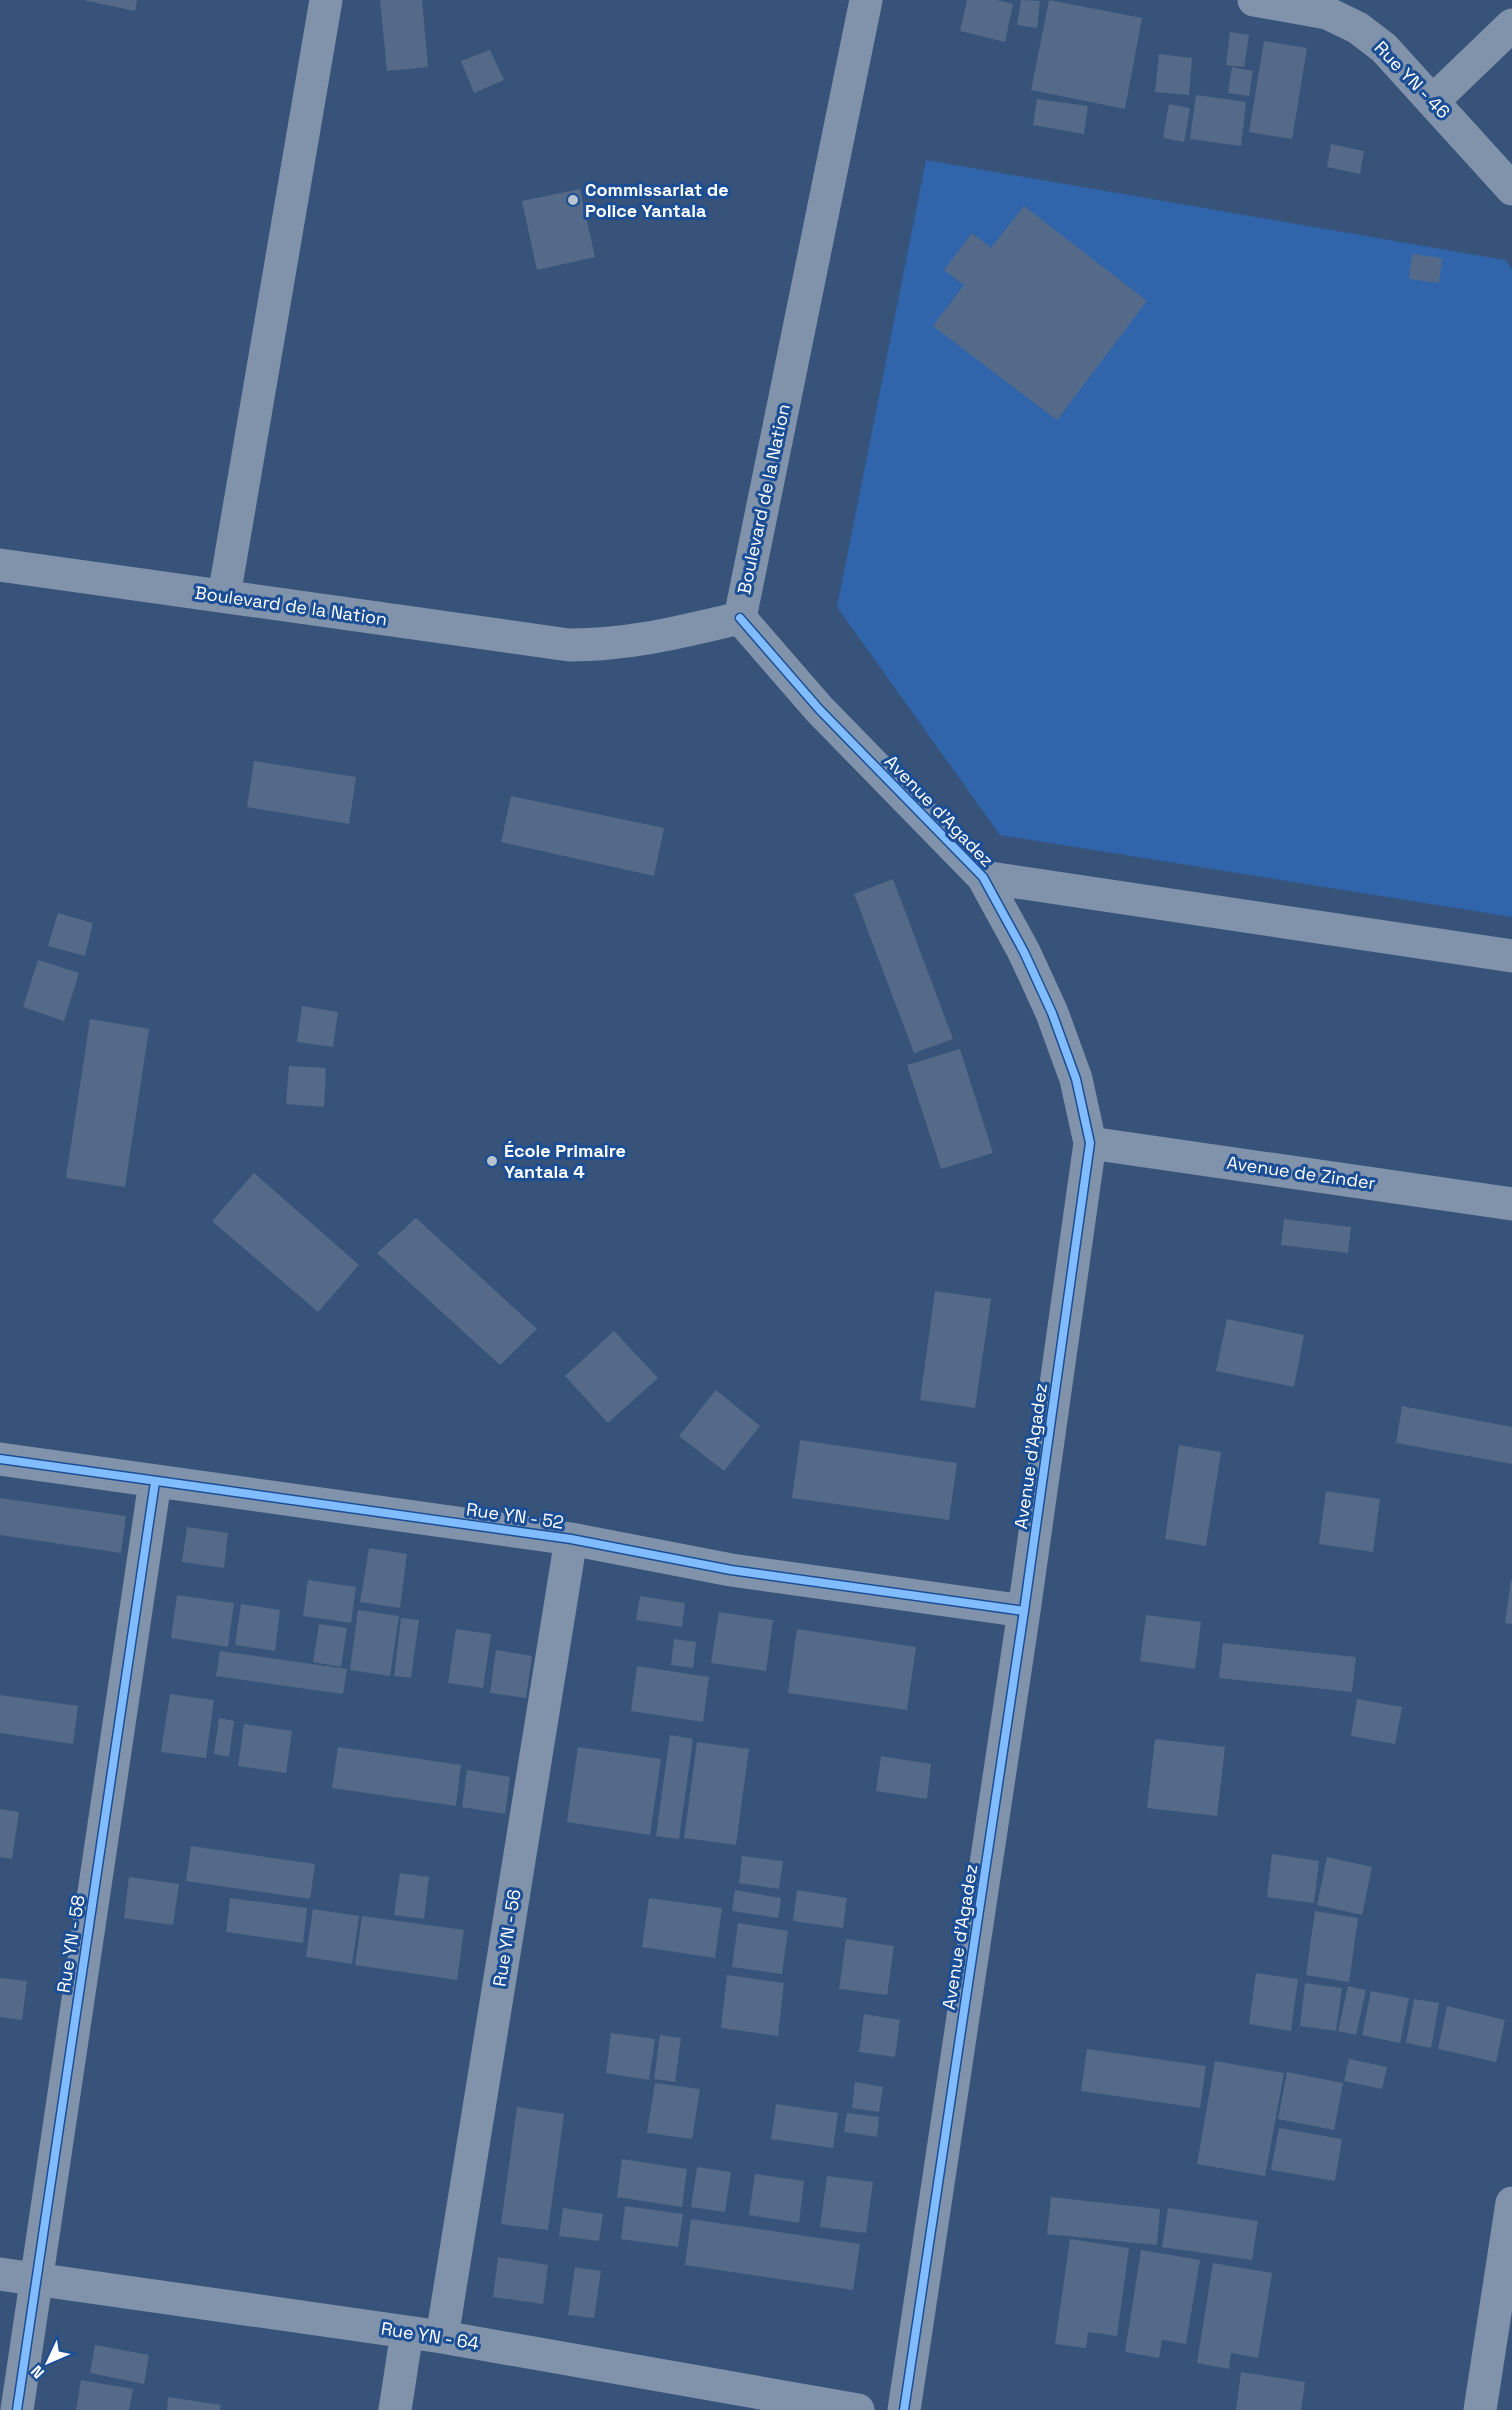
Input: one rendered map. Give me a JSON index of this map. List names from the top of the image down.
{
  "streets": {
    "street": [
      "Rue YN - 46",
      "Boulevard de la Nation",
      "Avenue d'Agadez",
      "Avenue de Zinder",
      "Rue YN - 52",
      "Rue YN - 56",
      "Rue YN - 58",
      "Rue YN - 64"
    ]
  },
  "crossings": [
    ["Boulevard de la Nation", "Avenue d'Agadez"],
    ["Avenue d'Agadez", "Avenue de Zinder"],
    ["Avenue d'Agadez", "Rue YN - 52"],
    ["Rue YN - 52", "Rue YN - 56"],
    ["Rue YN - 52", "Rue YN - 58"],
    ["Rue YN - 56", "Rue YN - 64"],
    ["Rue YN - 58", "Rue YN - 64"]
  ],
  "places": ["Commissariat de Police Yantala", "École Primaire Yantala 4"],
  "north": "bottom left"
}
